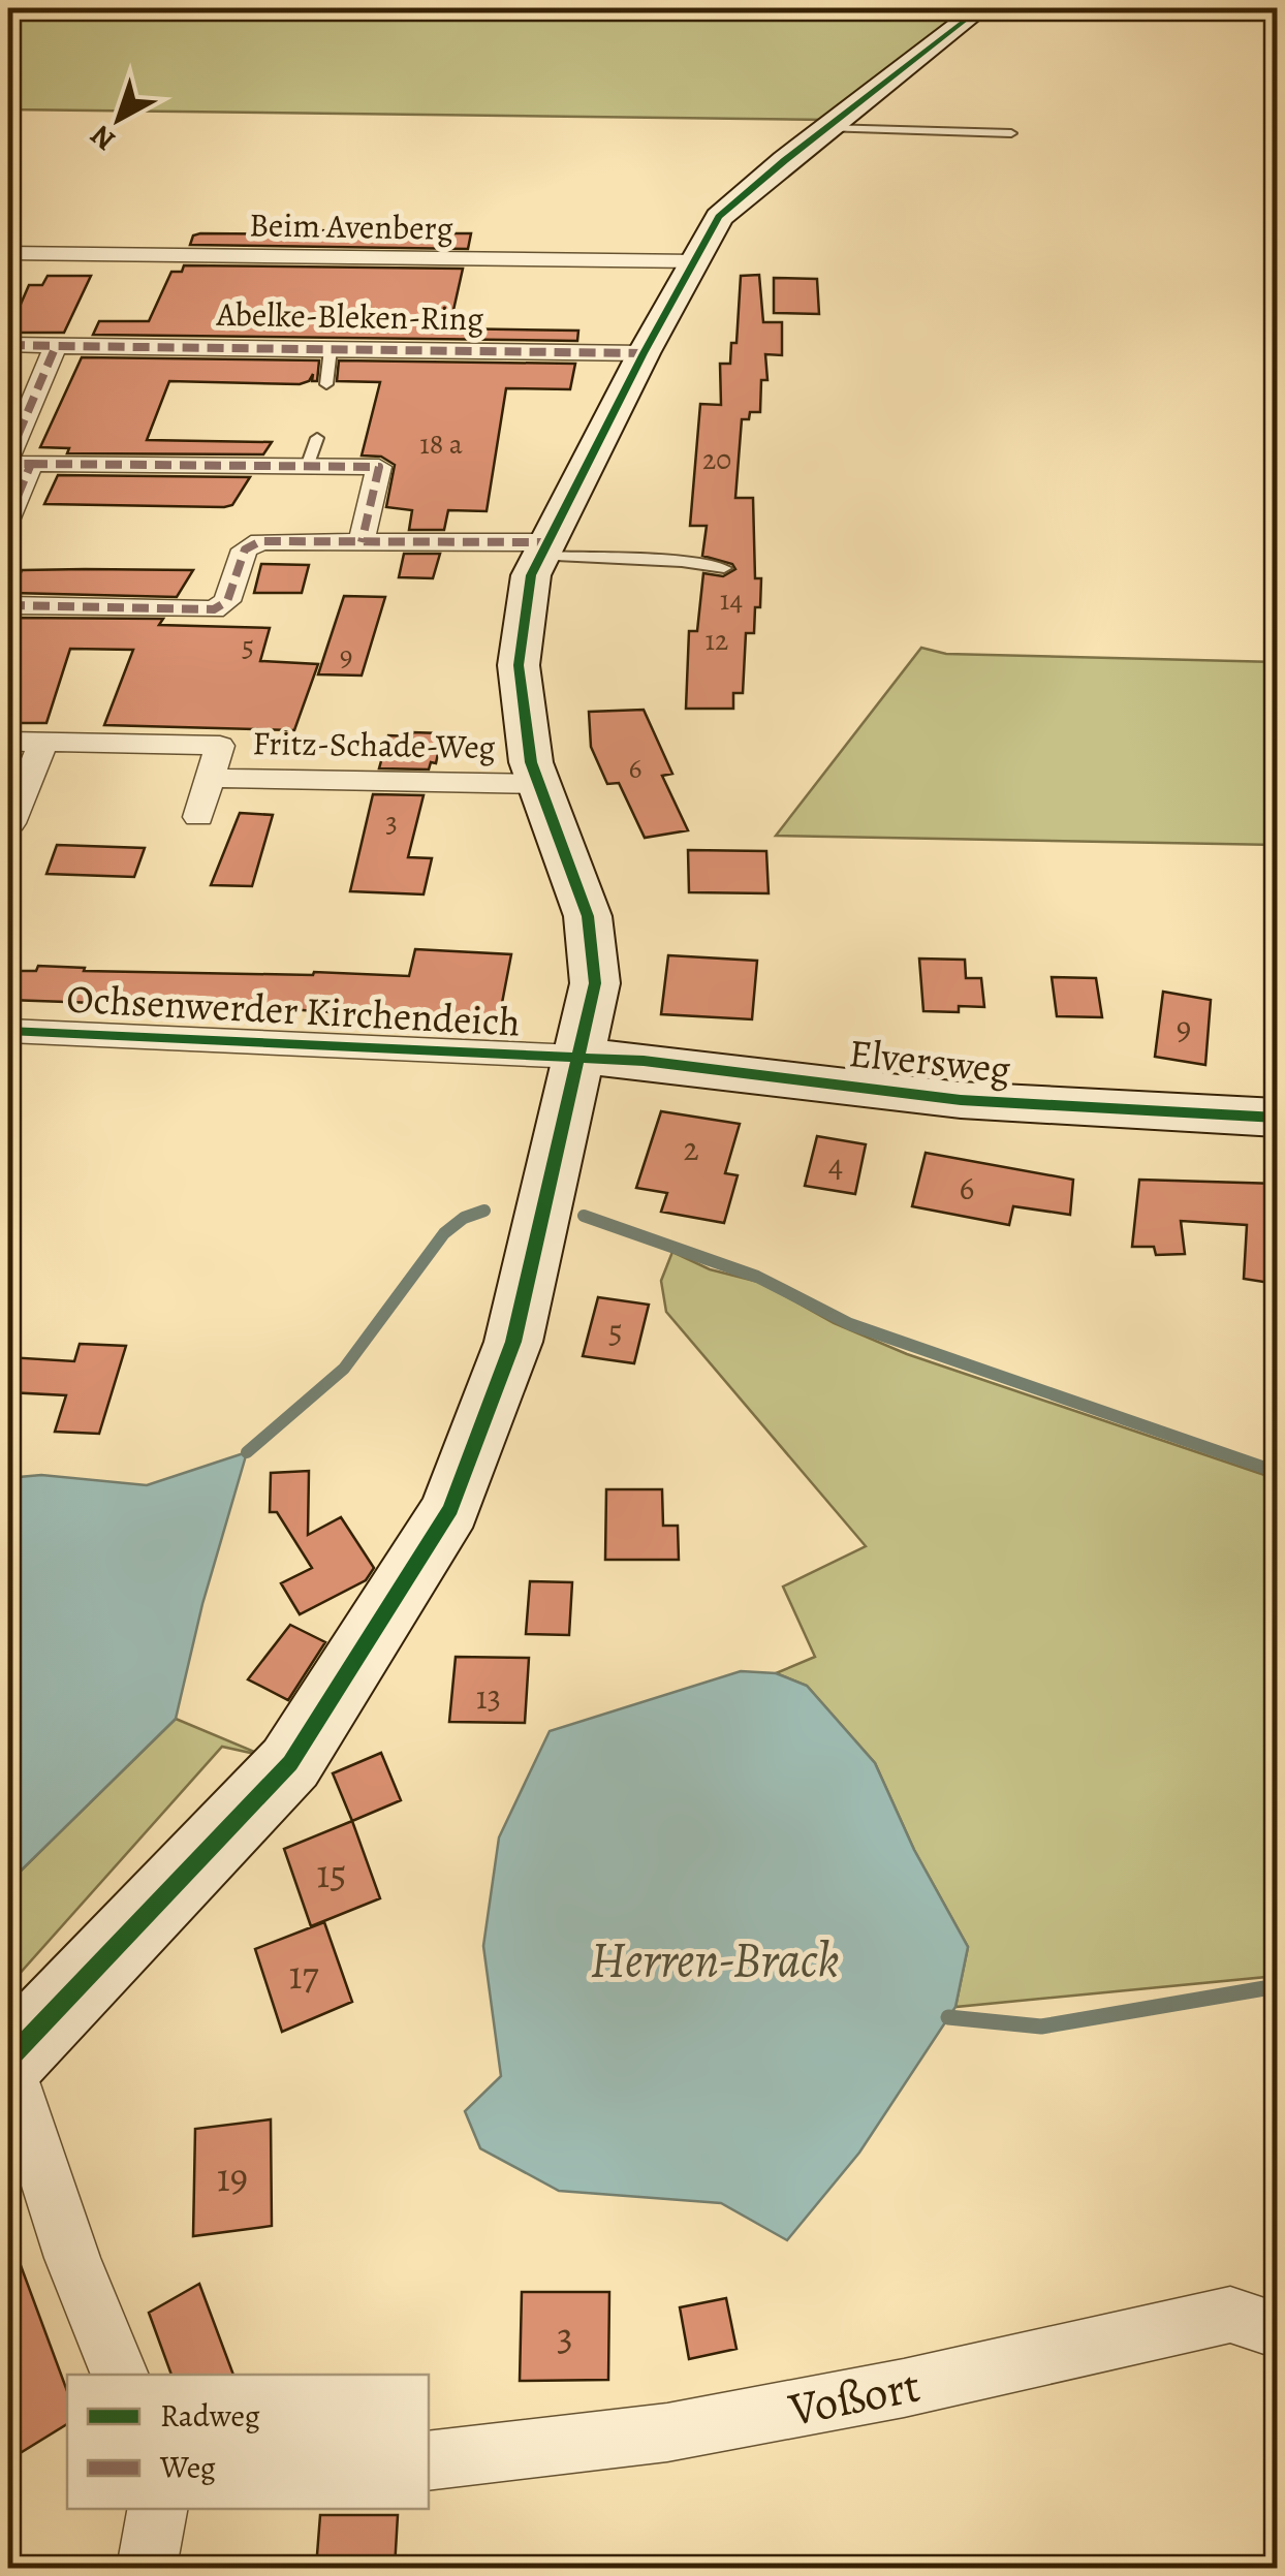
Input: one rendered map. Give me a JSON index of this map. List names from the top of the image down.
{
  "streets": {
    "street": [
      "Beim Avenberg",
      "Abelke-Bleken-Ring",
      "Fritz-Schade-Weg",
      "Ochsenwerder Kirchendeich",
      "Elversweg",
      "Voßort"
    ]
  },
  "crossings": [
    ["Ochsenwerder Kirchendeich", "Elversweg"]
  ],
  "water": ["Herren-Brack"],
  "house_numbers": [
    "18 a",
    "20",
    "14",
    "12",
    "5",
    "9",
    "6",
    "3",
    "9",
    "2",
    "4",
    "6",
    "5",
    "13",
    "15",
    "17",
    "19",
    "3"
  ],
  "legend": ["Radweg", "Weg"],
  "north": "bottom left"
}
